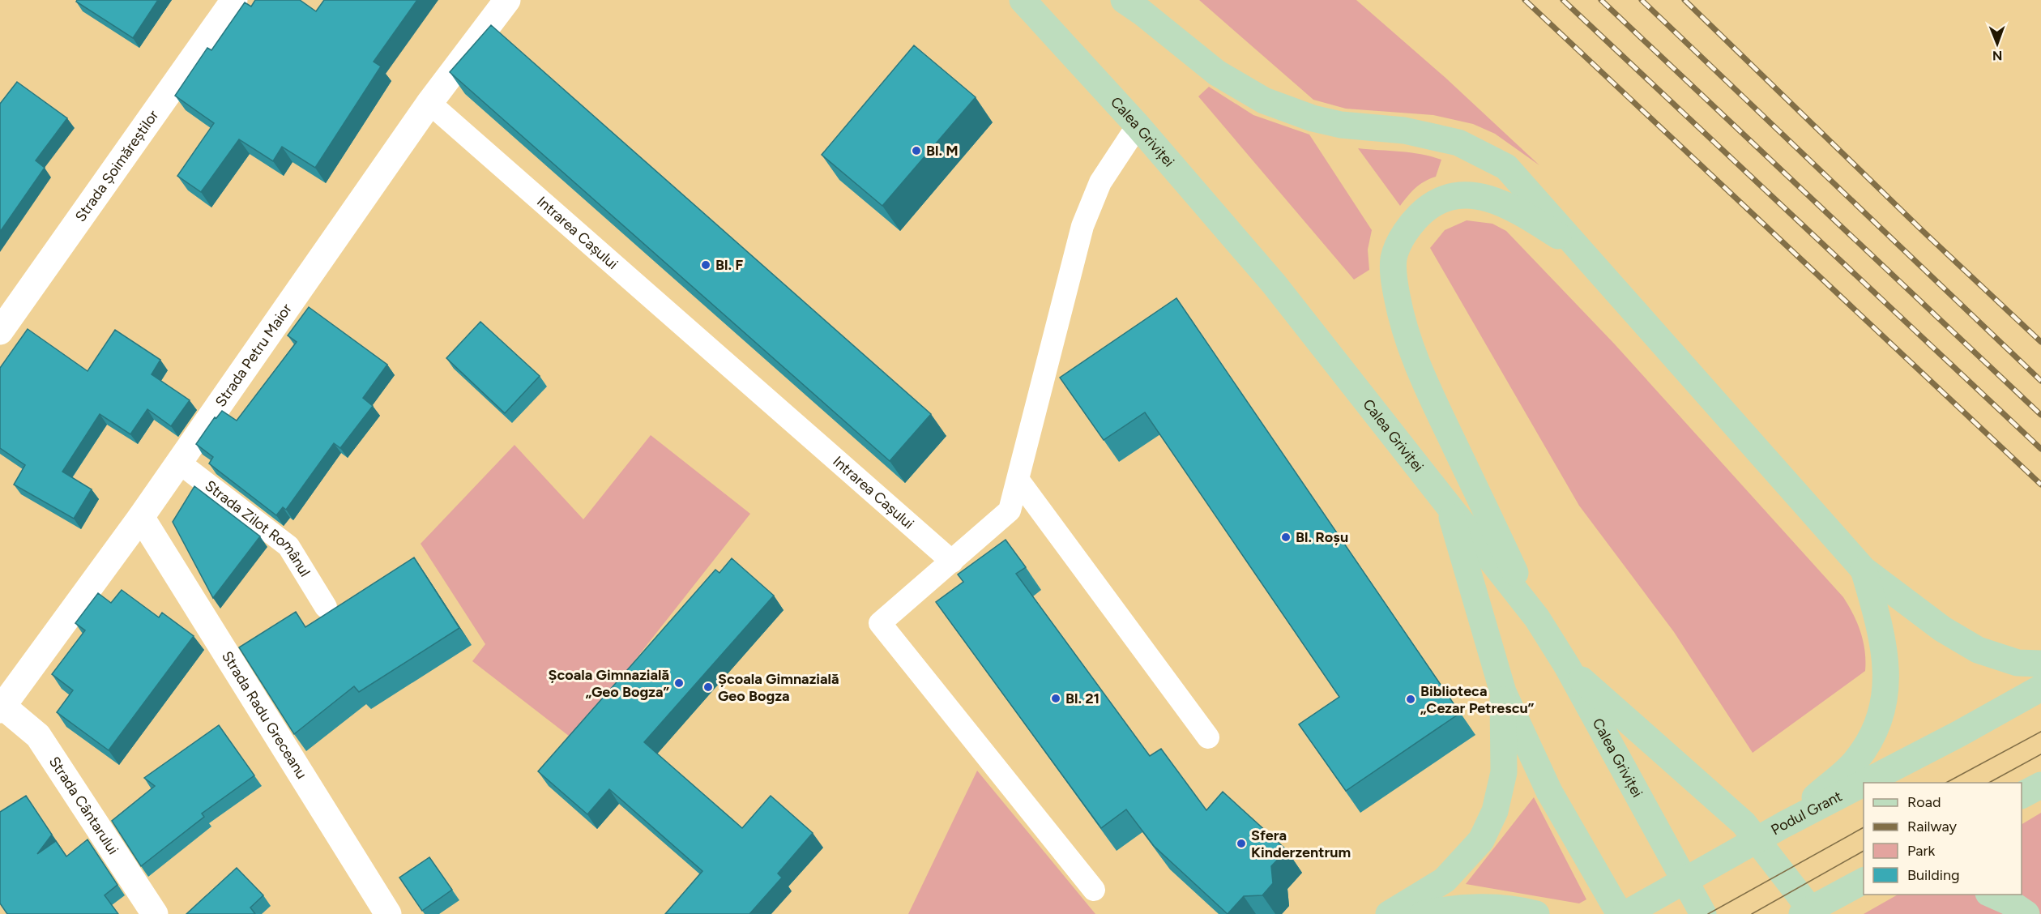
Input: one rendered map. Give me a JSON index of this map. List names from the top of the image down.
{
  "streets": {
    "main road": ["Calea Griviței", "Podul Grant"],
    "street": [
      "Strada Șoimăreștilor",
      "Strada Petru Maior",
      "Strada Radu Greceanu",
      "Strada Cântarului"
    ],
    "lane": ["Intrarea Cașului", "Strada Zilot Românul"]
  },
  "crossings": [
    ["Intrarea Cașului", "Strada Petru Maior"],
    ["Strada Petru Maior", "Strada Zilot Românul"],
    ["Strada Petru Maior", "Strada Radu Greceanu"],
    ["Strada Petru Maior", "Strada Cântarului"]
  ],
  "places": [
    "Bl. M",
    "Bl. F",
    "Bl. Roșu",
    "Școala Gimnazială „Geo Bogza”",
    "Școala Gimnazială Geo Bogza",
    "Bl. 21",
    "Biblioteca „Cezar Petrescu”",
    "Sfera Kinderzentrum"
  ],
  "legend": [
    "Road",
    "Railway",
    "Park",
    "Building"
  ],
  "north": "bottom"
}
